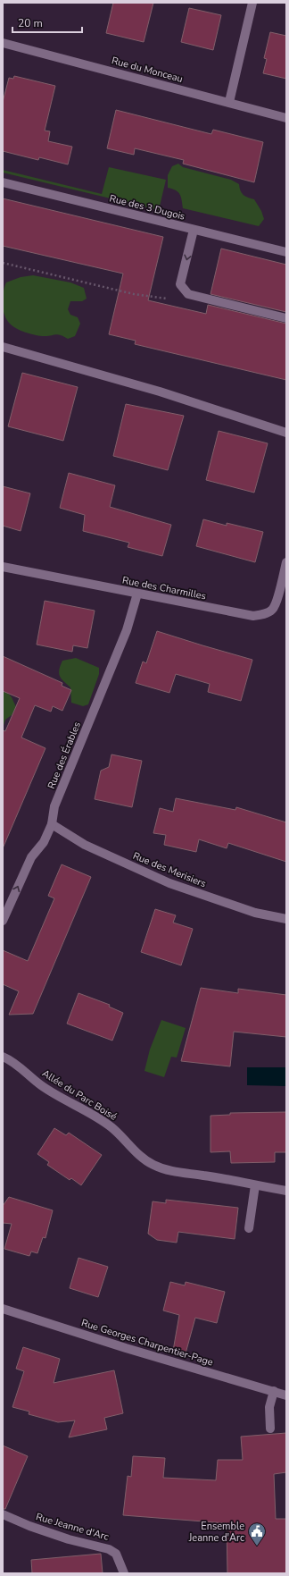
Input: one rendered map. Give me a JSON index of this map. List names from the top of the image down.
{
  "streets": {
    "street": [
      "Rue du Monceau",
      "Rue des 3 Dugois",
      "Rue des Charmilles",
      "Rue des Érables",
      "Rue des Merisiers",
      "Allée du Parc Boisé",
      "Rue Georges Charpentier-Page",
      "Rue Jeanne d'Arc"
    ]
  },
  "crossings": [
    ["Rue des Charmilles", "Rue des Érables"],
    ["Rue des Érables", "Rue des Merisiers"]
  ],
  "places": {
    "public building": ["Ensemble Jeanne d'Arc"]
  },
  "scale_bar": "20 m"
}
